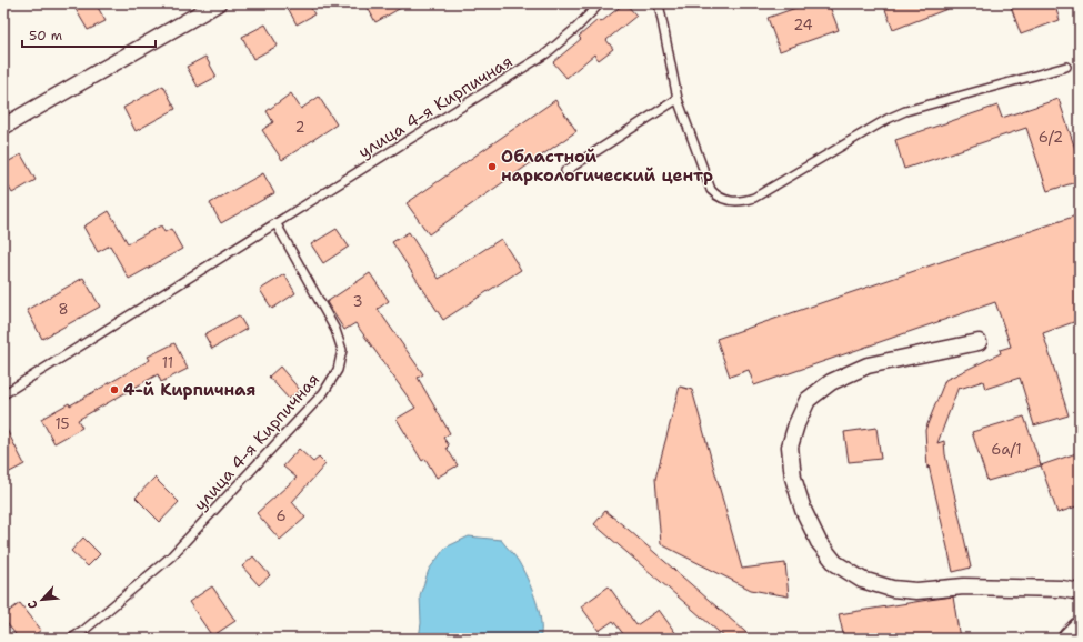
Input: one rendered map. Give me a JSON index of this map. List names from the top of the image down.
{
  "streets": {
    "lane": ["улица 4-я Кирпичная"]
  },
  "places": ["Областной наркологический центр", "4-й Кирпичная"],
  "house_numbers": [
    "24",
    "2",
    "6/2",
    "3",
    "8",
    "11",
    "15",
    "6а/1",
    "6"
  ],
  "scale_bar": "50 m",
  "north": "bottom left"
}
